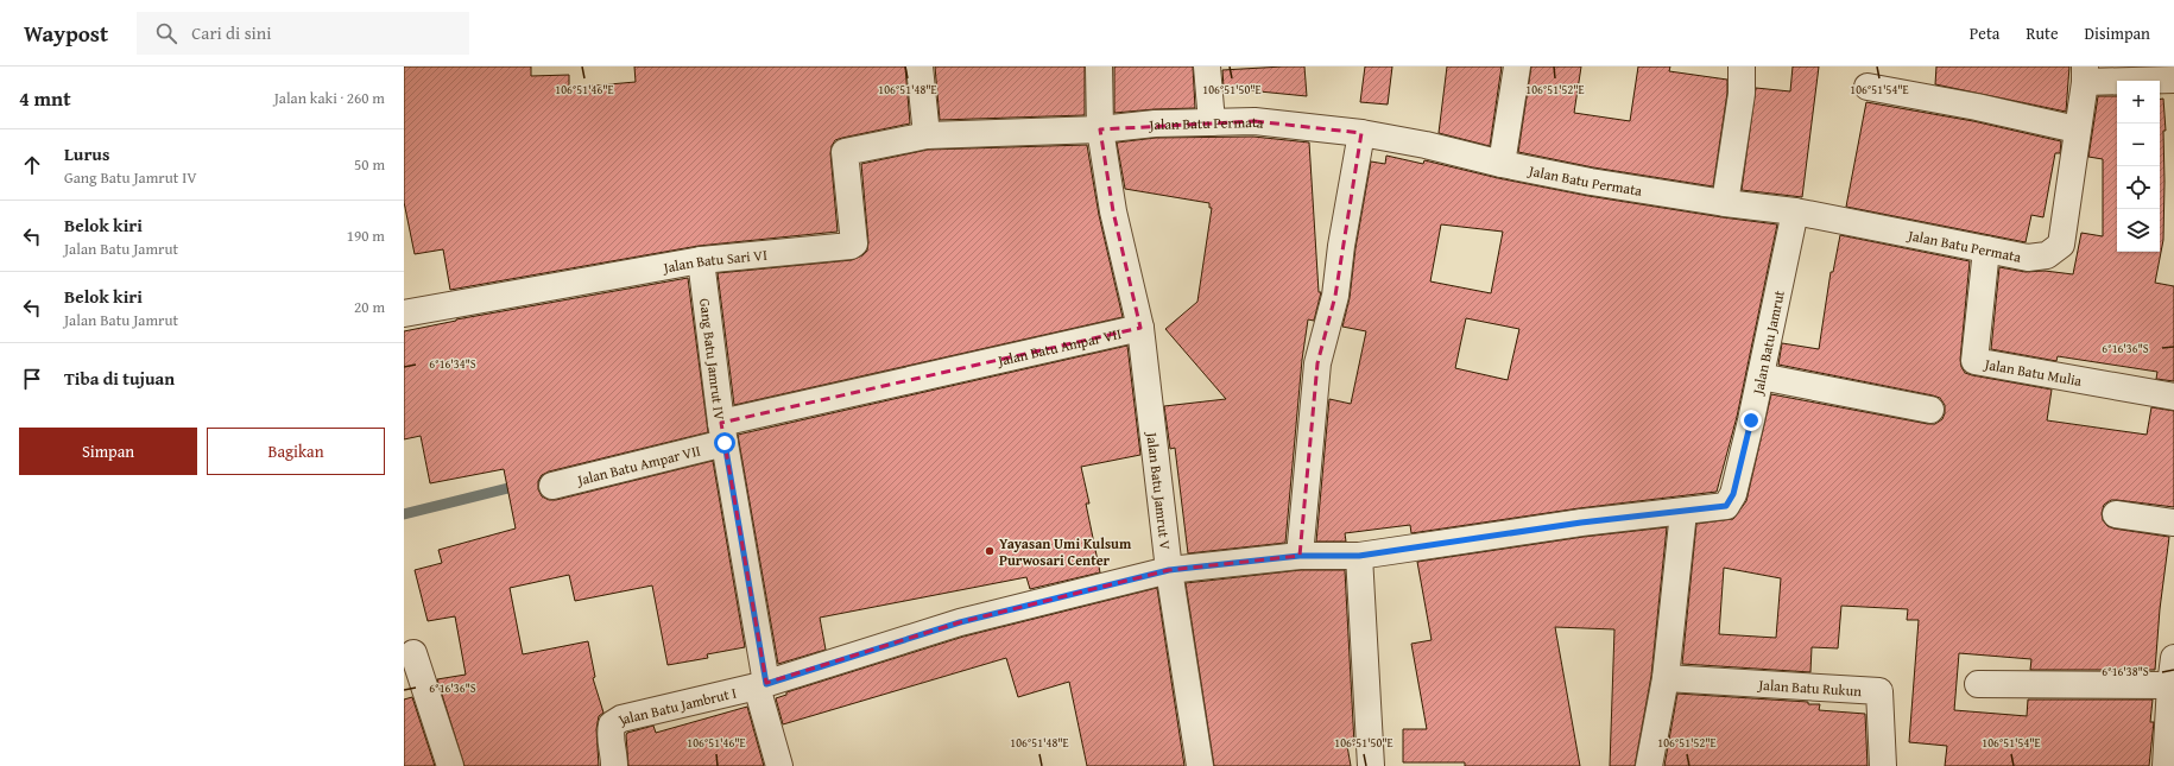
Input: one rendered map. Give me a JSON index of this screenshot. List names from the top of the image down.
{
  "streets": {
    "street": [
      "Jalan Batu Permata",
      "Jalan Batu Sari VI",
      "Jalan Batu Jamrut",
      "Jalan Batu Ampar VII",
      "Gang Batu Jamrut IV",
      "Jalan Batu Mulia",
      "Jalan Batu Jamrut V",
      "Jalan Batu Rukun",
      "Jalan Batu Jambrut I"
    ]
  },
  "crossings": [
    ["Jalan Batu Permata", "Jalan Batu Sari VI"],
    ["Jalan Batu Permata", "Jalan Batu Jamrut"],
    ["Jalan Batu Permata", "Jalan Batu Ampar VII"],
    ["Jalan Batu Permata", "Jalan Batu Mulia"],
    ["Jalan Batu Sari VI", "Gang Batu Jamrut IV"],
    ["Jalan Batu Jamrut", "Gang Batu Jamrut IV"],
    ["Jalan Batu Jamrut", "Jalan Batu Jamrut V"],
    ["Jalan Batu Jamrut", "Jalan Batu Jambrut I"],
    ["Jalan Batu Ampar VII", "Gang Batu Jamrut IV"],
    ["Jalan Batu Ampar VII", "Jalan Batu Jamrut V"],
    ["Gang Batu Jamrut IV", "Jalan Batu Jambrut I"]
  ],
  "places": ["Yayasan Umi Kulsum Purwosari Center"],
  "page": {
    "header": "Waypost",
    "search": "Cari di sini",
    "nav": ["Peta", "Rute", "Disimpan"],
    "heading": ["4 mnt", "Jalan kaki · 260 m"],
    "map_buttons": ["+", "−"],
    "list": [
      ["Lurus", "Gang Batu Jamrut IV", "50 m"],
      ["Belok kiri", "Jalan Batu Jamrut", "190 m"],
      ["Belok kiri", "Jalan Batu Jamrut", "20 m"],
      "Tiba di tujuan"
    ],
    "buttons": ["Simpan", "Bagikan"]
  },
  "coordinates": [
    "106°51'46\"E",
    "106°51'48\"E",
    "106°51'50\"E",
    "106°51'52\"E",
    "106°51'54\"E",
    "6°16'36\"S",
    "6°16'34\"S",
    "6°16'38\"S"
  ]
}
